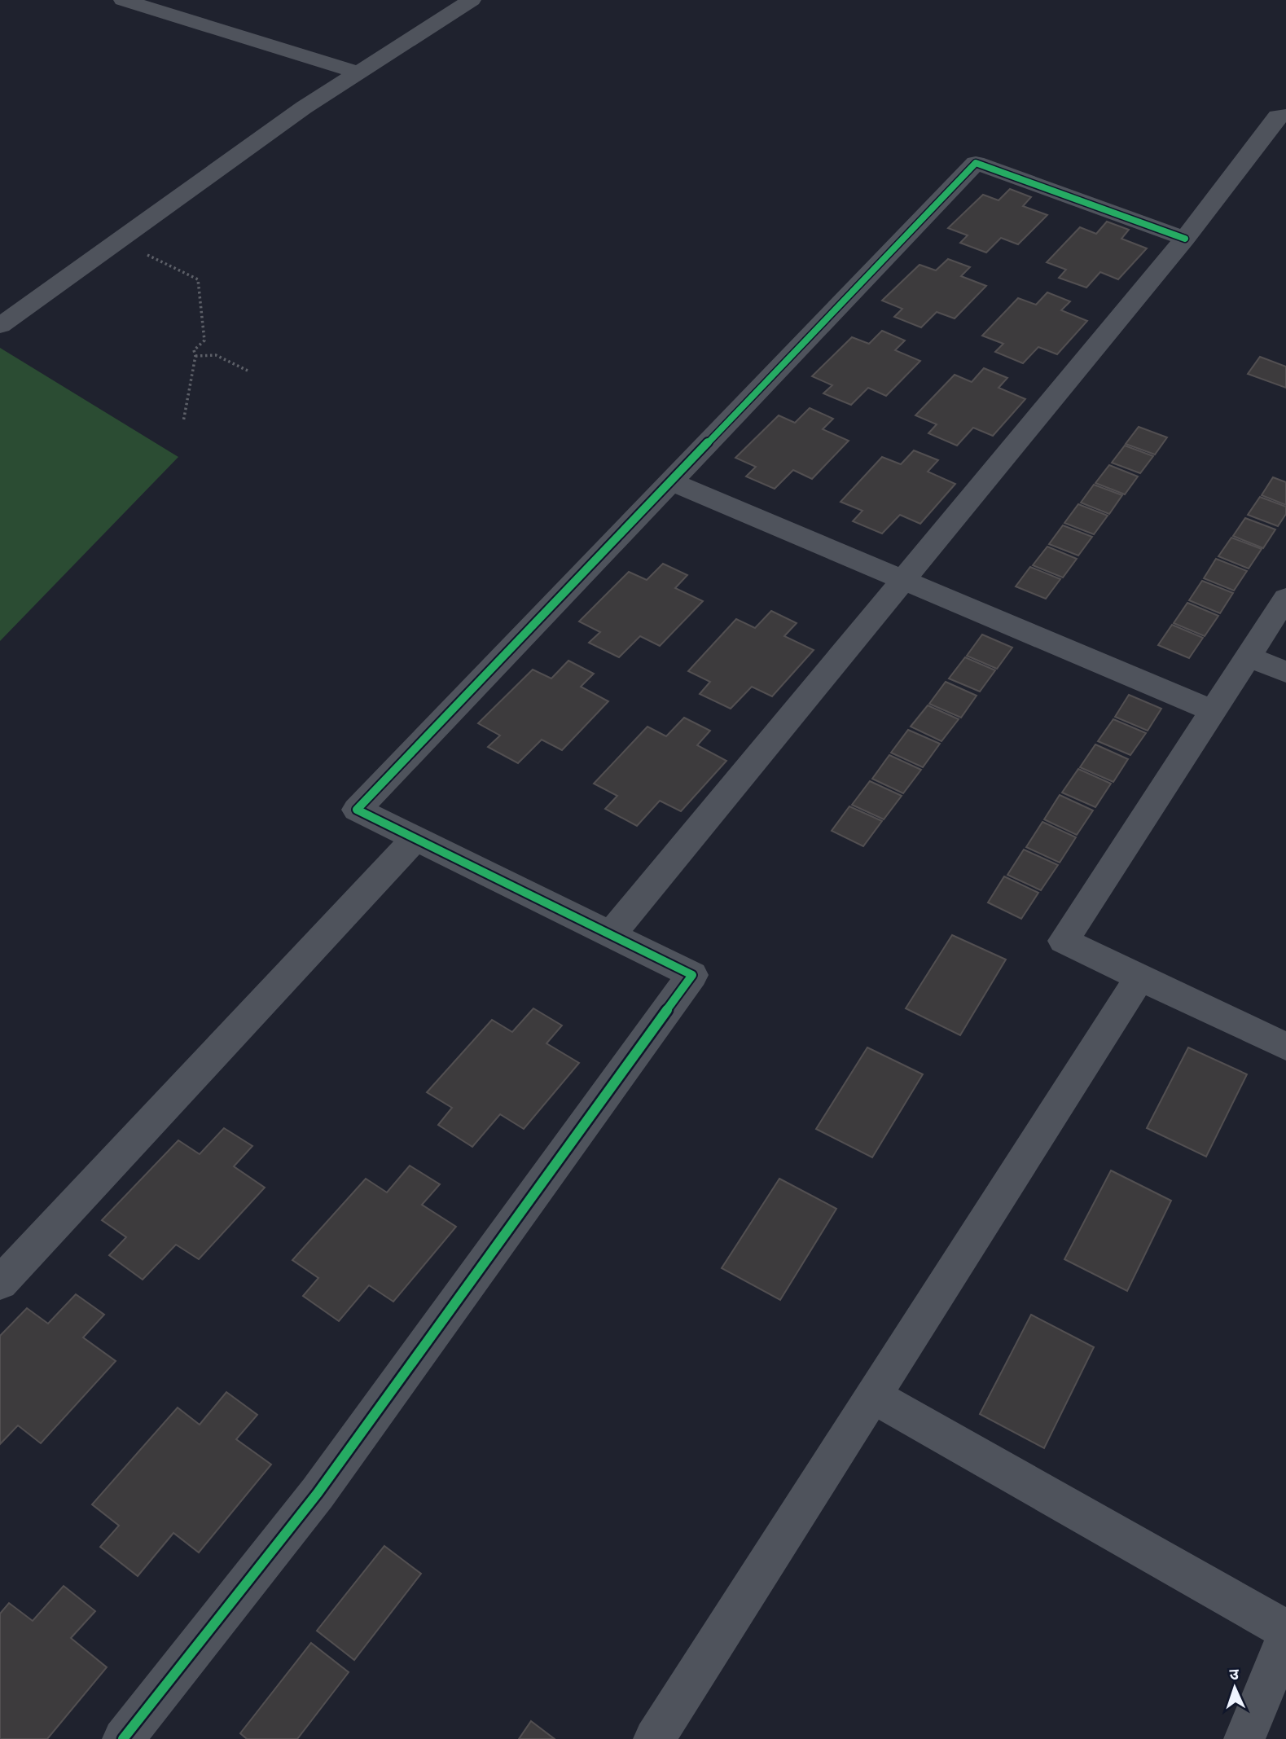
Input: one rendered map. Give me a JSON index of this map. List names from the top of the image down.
{
  "north": "top"
}
